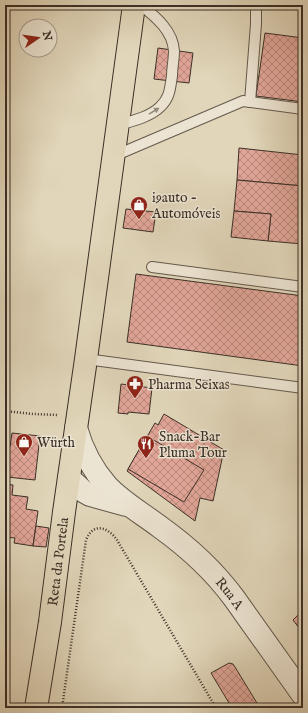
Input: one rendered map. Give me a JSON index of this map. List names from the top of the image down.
{
  "streets": {
    "main road": ["Reta da Portela"],
    "street": ["Rua A"]
  },
  "places": {
    "shop": ["i9auto - Automóveis", "Würth"],
    "pharmacy": ["Pharma Seixas"],
    "restaurant": ["Snack-Bar Pluma Tour"]
  },
  "north": "right"
}
